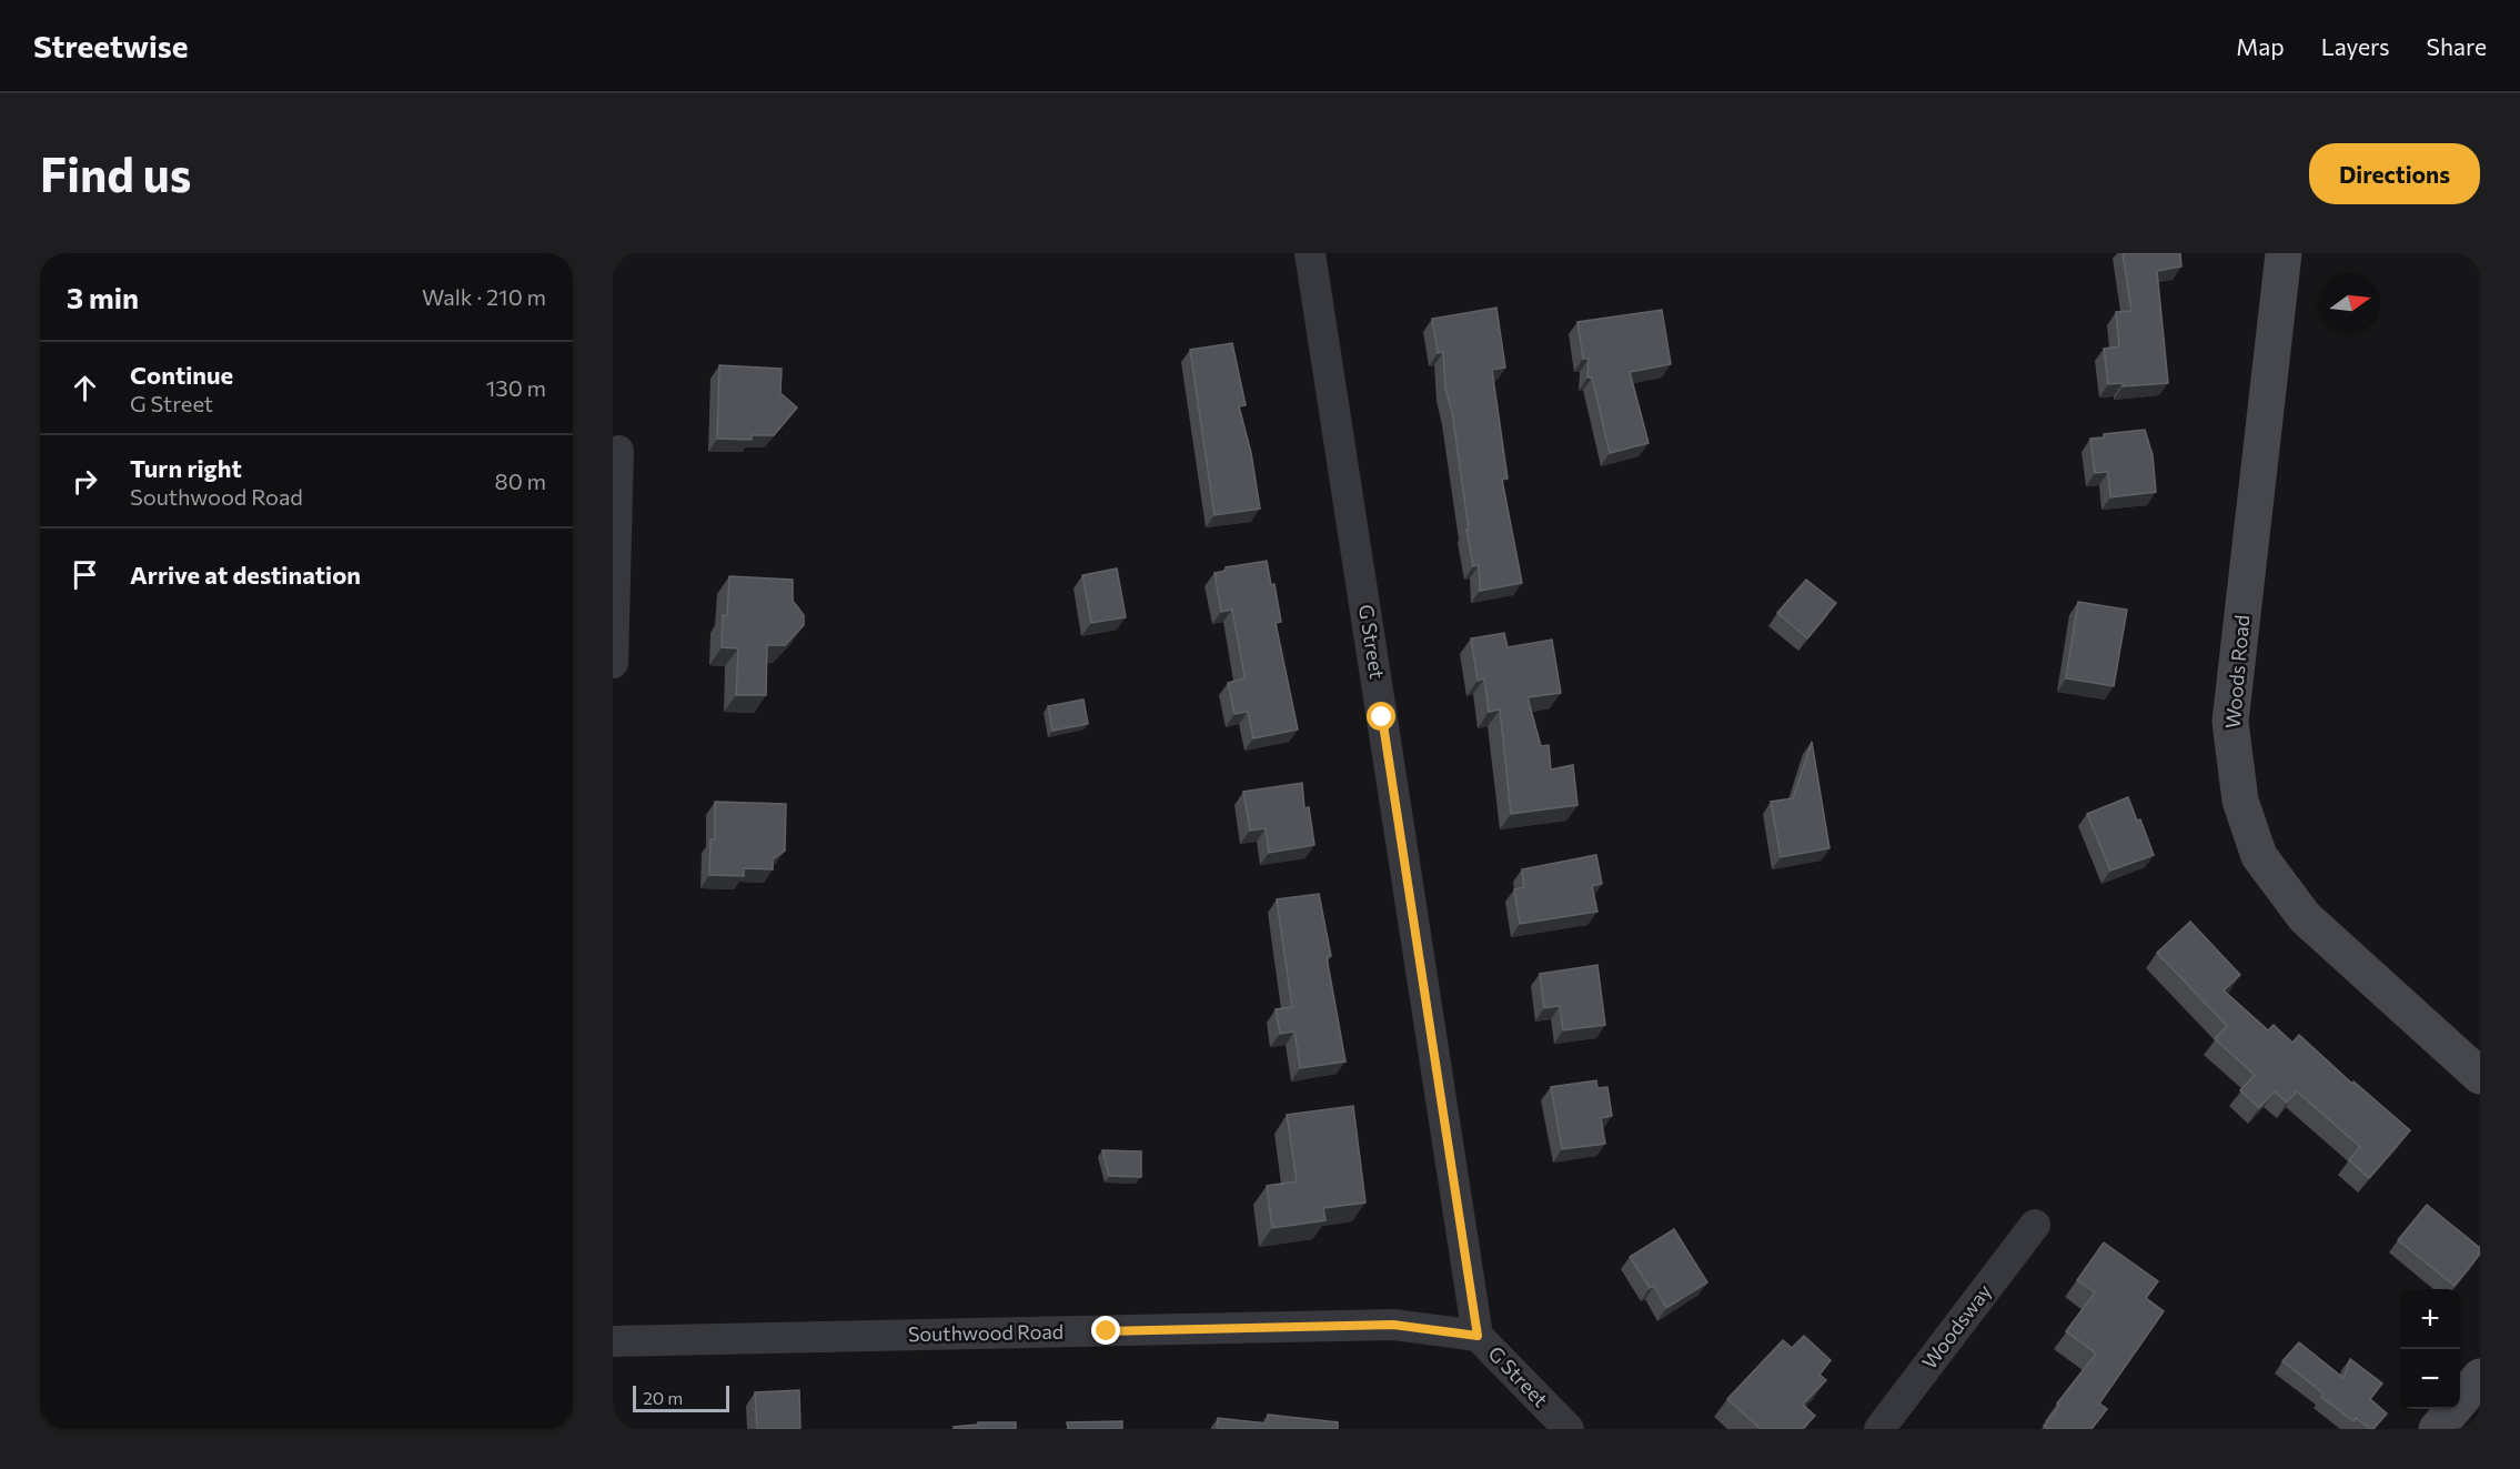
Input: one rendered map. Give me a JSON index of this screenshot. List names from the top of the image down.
{
  "streets": {
    "street": [
      "G Street",
      "Woods Road",
      "Woodsway",
      "Southwood Road"
    ]
  },
  "crossings": [
    ["G Street", "Southwood Road"]
  ],
  "scale_bar": "20 m",
  "north": "right",
  "page": {
    "header": "Streetwise",
    "nav": ["Map", "Layers", "Share"],
    "buttons": "Directions",
    "title": "Find us",
    "heading": ["3 min", "Walk · 210 m"],
    "list": [
      ["Continue", "G Street", "130 m"],
      ["Turn right", "Southwood Road", "80 m"],
      "Arrive at destination"
    ],
    "map_buttons": ["+", "−"],
    "scale": "20 m"
  }
}
